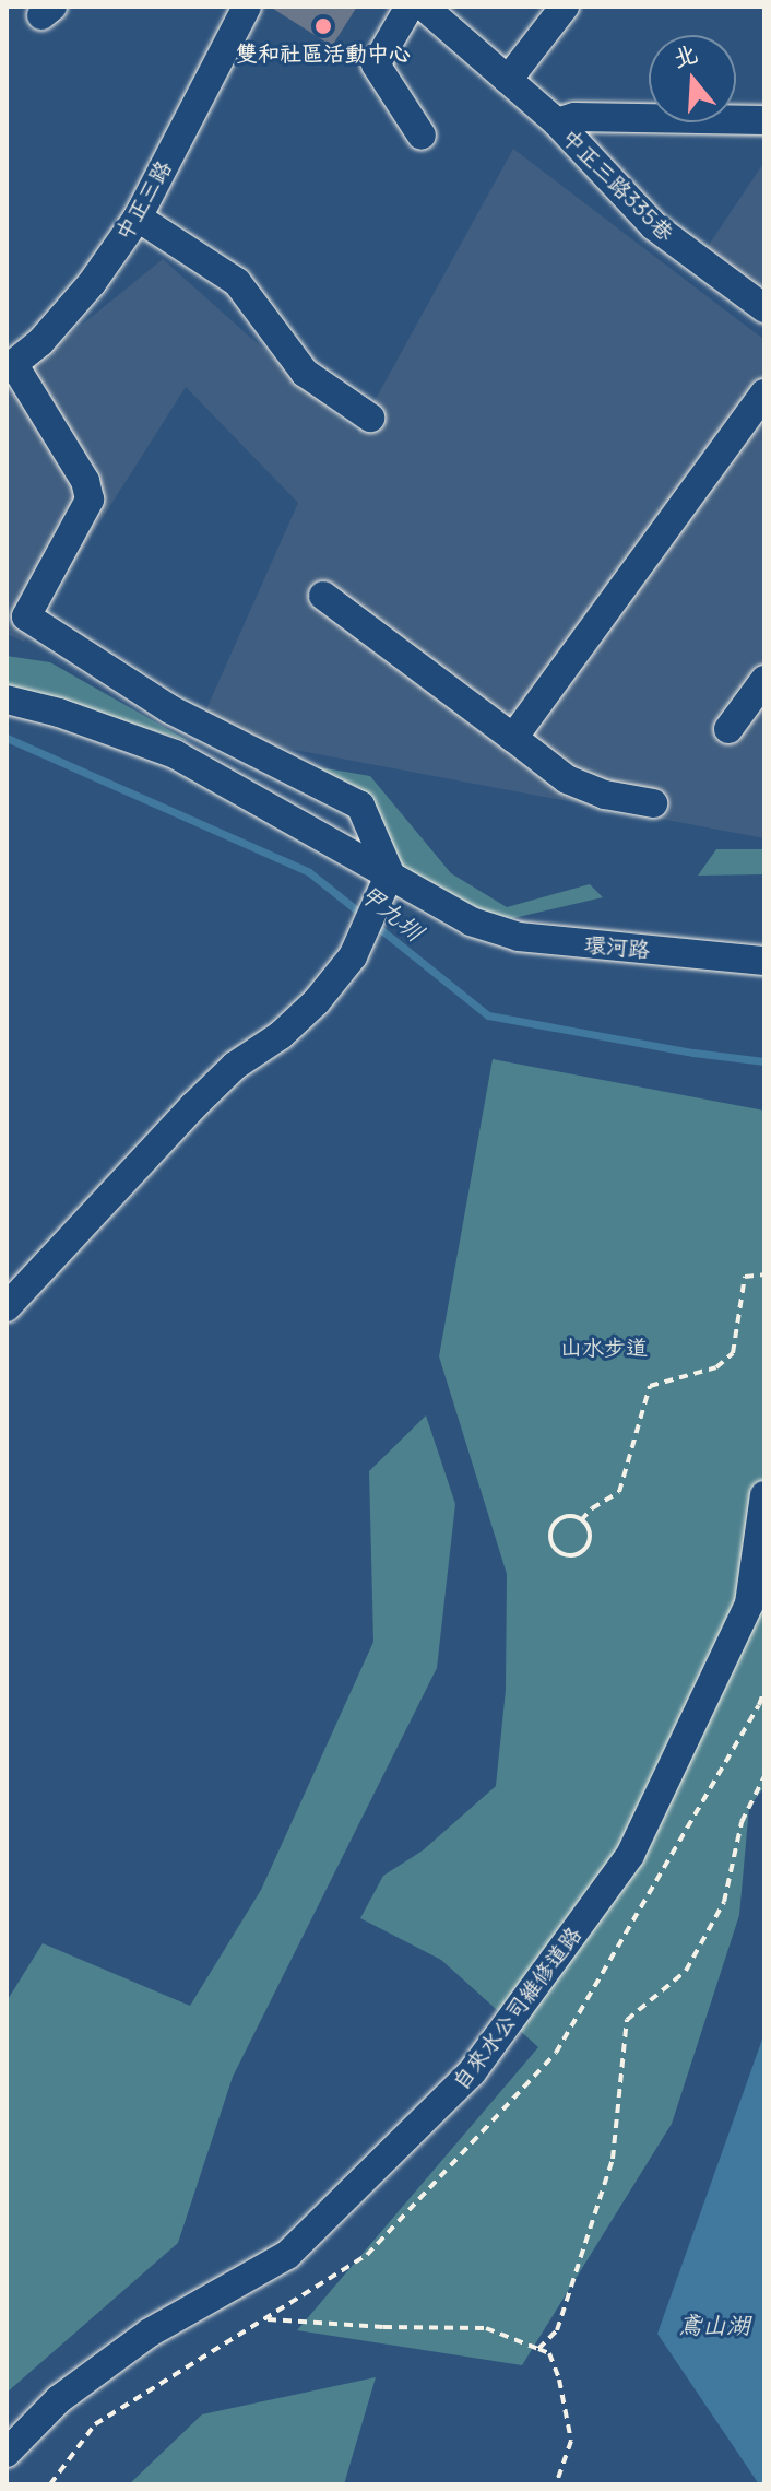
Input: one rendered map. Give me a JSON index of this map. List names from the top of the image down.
{
  "streets": {
    "street": [
      "中正三路335巷",
      "中正三路",
      "環河路",
      "自來水公司維修道路"
    ]
  },
  "water": ["甲九圳", "鳶山湖"],
  "parks": ["山水步道"],
  "places": ["雙和社區活動中心"],
  "north": "top"
}
